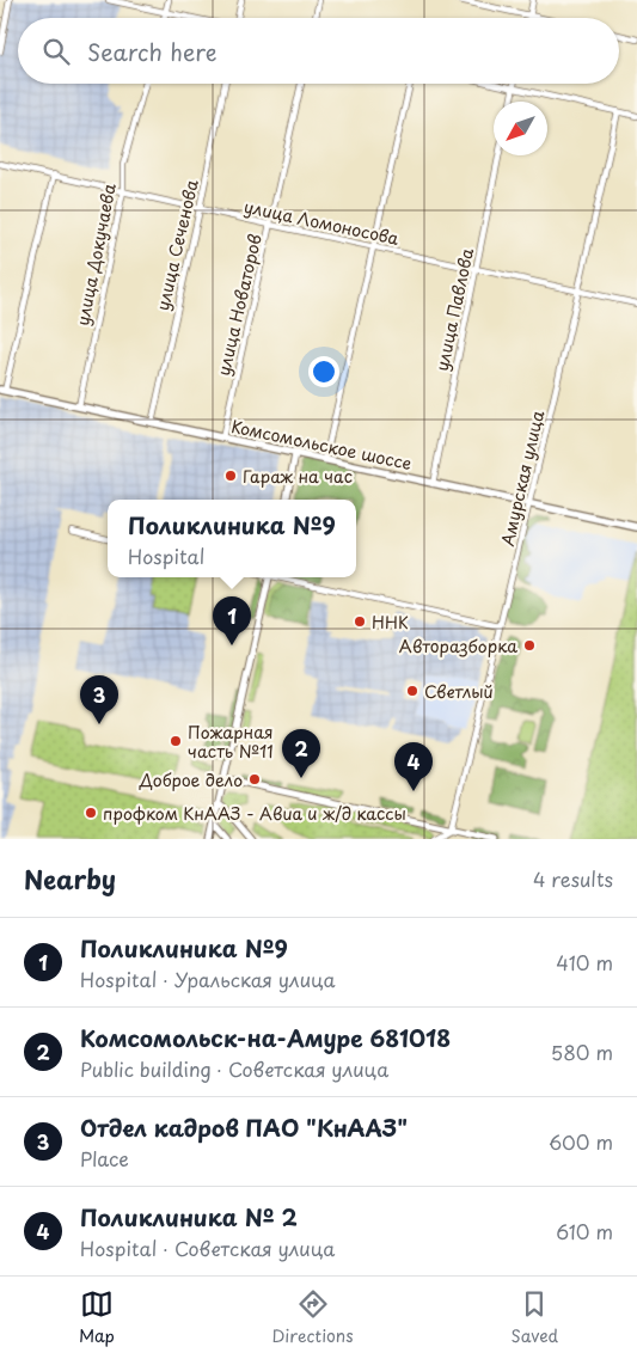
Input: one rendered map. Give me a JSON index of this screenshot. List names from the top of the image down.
{
  "streets": {
    "main road": ["Комсомольское шоссе"],
    "street": [
      "улица Ломоносова",
      "улица Сеченова",
      "улица Докучаева",
      "улица Новаторов",
      "улица Павлова",
      "Амурская улица"
    ]
  },
  "crossings": [
    ["улица Ломоносова", "улица Сеченова"],
    ["улица Ломоносова", "улица Докучаева"],
    ["улица Ломоносова", "улица Новаторов"],
    ["улица Ломоносова", "улица Павлова"],
    ["улица Ломоносова", "Амурская улица"],
    ["улица Сеченова", "Комсомольское шоссе"],
    ["улица Докучаева", "Комсомольское шоссе"],
    ["улица Новаторов", "Комсомольское шоссе"],
    ["улица Павлова", "Комсомольское шоссе"],
    ["Комсомольское шоссе", "Амурская улица"]
  ],
  "places": [
    "Гараж на час",
    "ННК",
    "Авторазборка",
    "Светлый",
    "Пожарная часть №11",
    "Доброе дело",
    "профком КнААЗ - Авиа и ж/д кассы"
  ],
  "north": "bottom left",
  "page": {
    "search": "Search here",
    "popup": ["Поликлиника №9", "Hospital"],
    "pins": [
      "1",
      "3",
      "2",
      "4"
    ],
    "heading": ["Nearby", "4 results"],
    "list": [
      {
        "mark": "1",
        "name": "Поликлиника №9",
        "note": "Hospital · Уральская улица",
        "value": "410 m"
      },
      {
        "mark": "2",
        "name": "Комсомольск-на-Амуре 681018",
        "note": "Public building · Советская улица",
        "value": "580 m"
      },
      {
        "mark": "3",
        "name": "Отдел кадров ПАО \"КнААЗ\"",
        "note": "Place",
        "value": "600 m"
      },
      {
        "mark": "4",
        "name": "Поликлиника № 2",
        "note": "Hospital · Советская улица",
        "value": "610 m"
      }
    ],
    "nav": ["Map", "Directions", "Saved"]
  }
}
